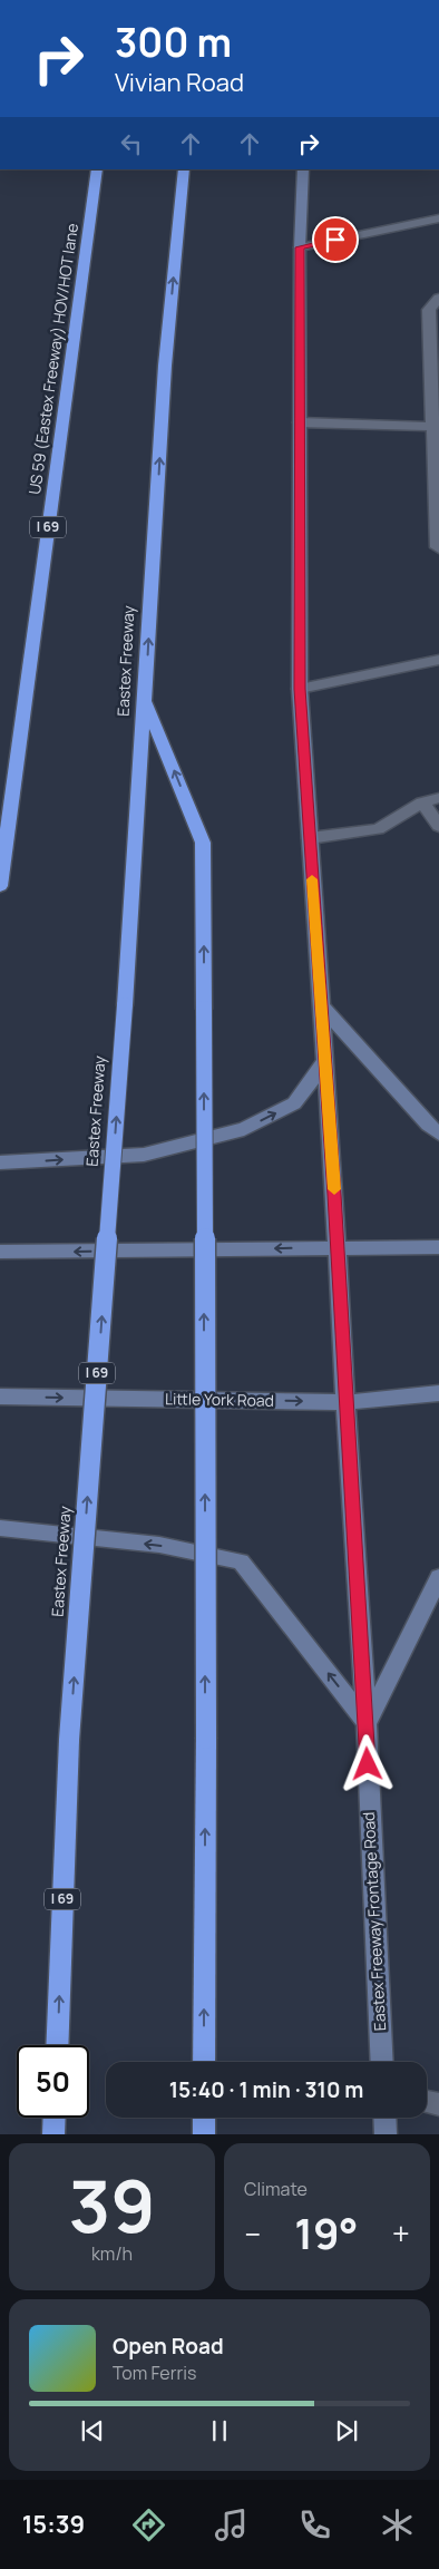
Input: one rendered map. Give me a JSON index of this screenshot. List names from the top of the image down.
{
  "streets": {
    "highway": ["US 59 (Eastex Freeway) HOV/HOT lane", "I 69", "Eastex Freeway"],
    "main road": ["Little York Road", "Eastex Freeway Frontage Road"]
  },
  "crossings": [
    ["Little York Road", "Eastex Freeway Frontage Road"]
  ],
  "page": {
    "turn": ["300 m", "Vivian Road"],
    "limit": "50",
    "trip": "15:40 · 1 min · 310 m",
    "tile": [
      ["39", "km/h"],
      "Climate"
    ],
    "heat": ["−", "19°", "+"],
    "song": ["Open Road", "Tom Ferris"],
    "tabs": "15:39"
  }
}
